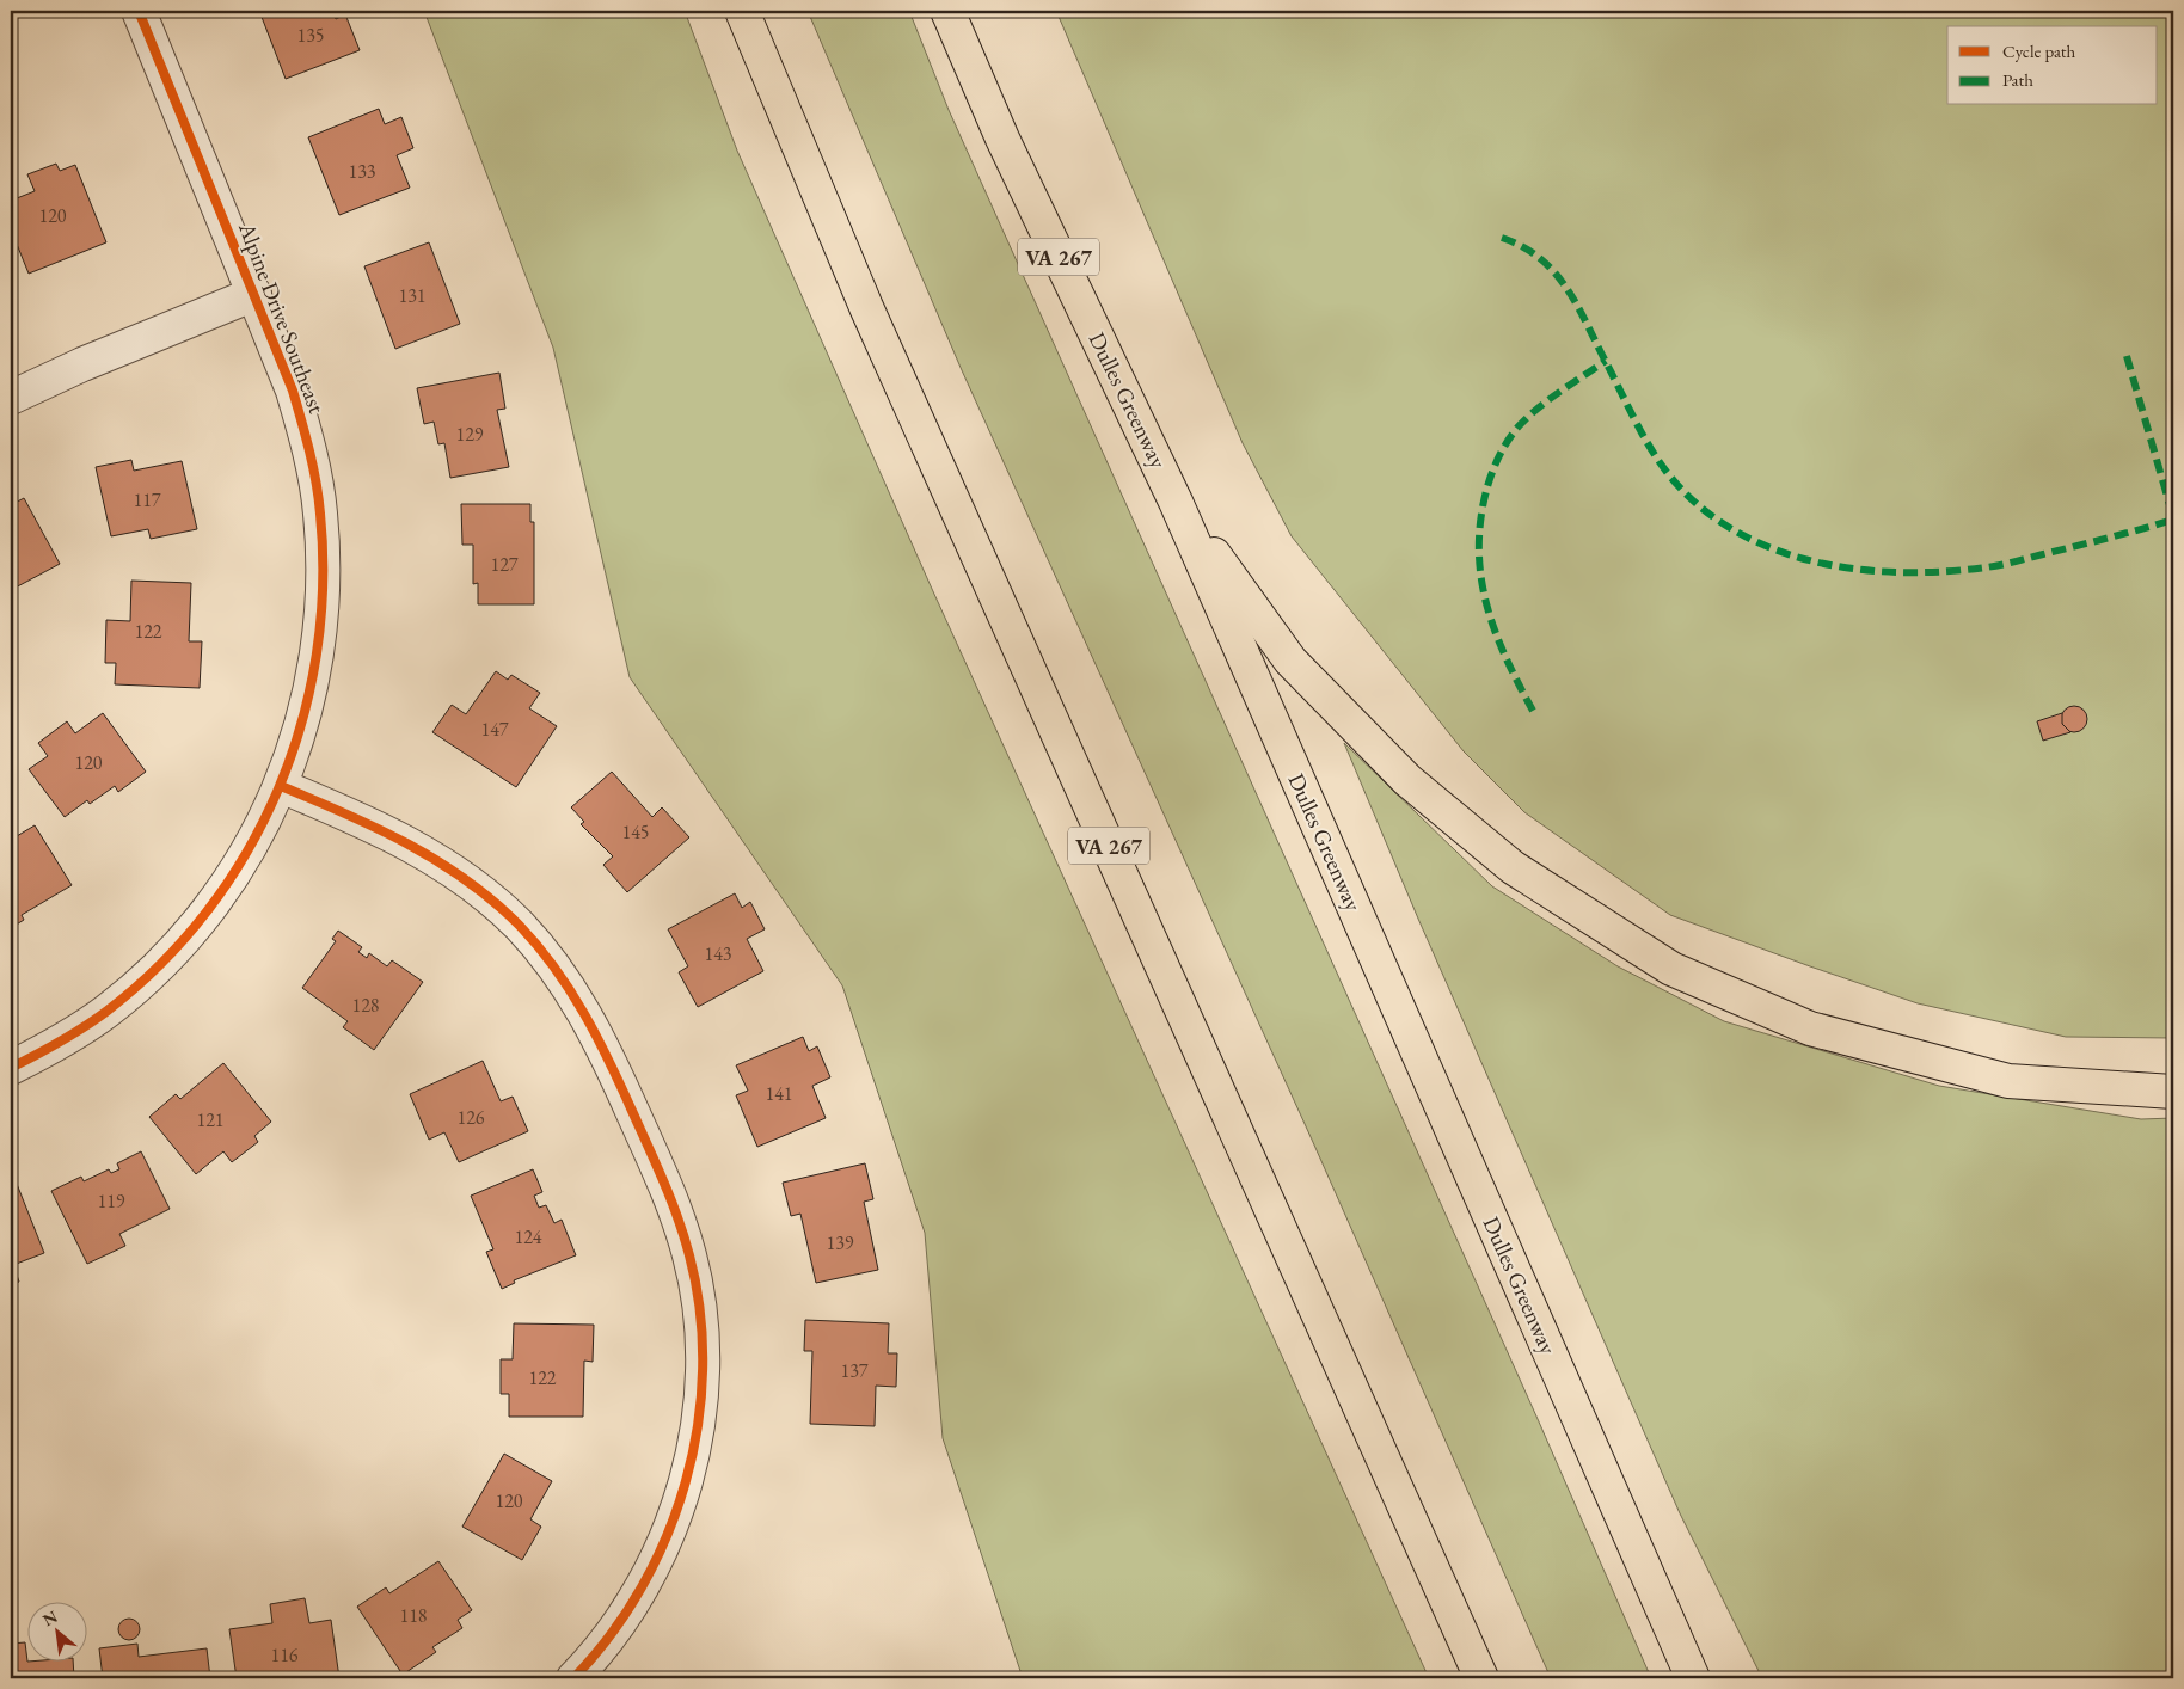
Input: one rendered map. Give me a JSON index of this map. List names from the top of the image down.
{
  "streets": {
    "highway": ["VA 267", "Dulles Greenway"],
    "street": ["Alpine Drive Southeast"]
  },
  "house_numbers": [
    "135",
    "133",
    "120",
    "131",
    "129",
    "117",
    "127",
    "122",
    "147",
    "120",
    "145",
    "143",
    "128",
    "141",
    "126",
    "121",
    "119",
    "124",
    "139",
    "137",
    "122",
    "120",
    "118",
    "116"
  ],
  "legend": ["Cycle path", "Path"],
  "north": "top left"
}
